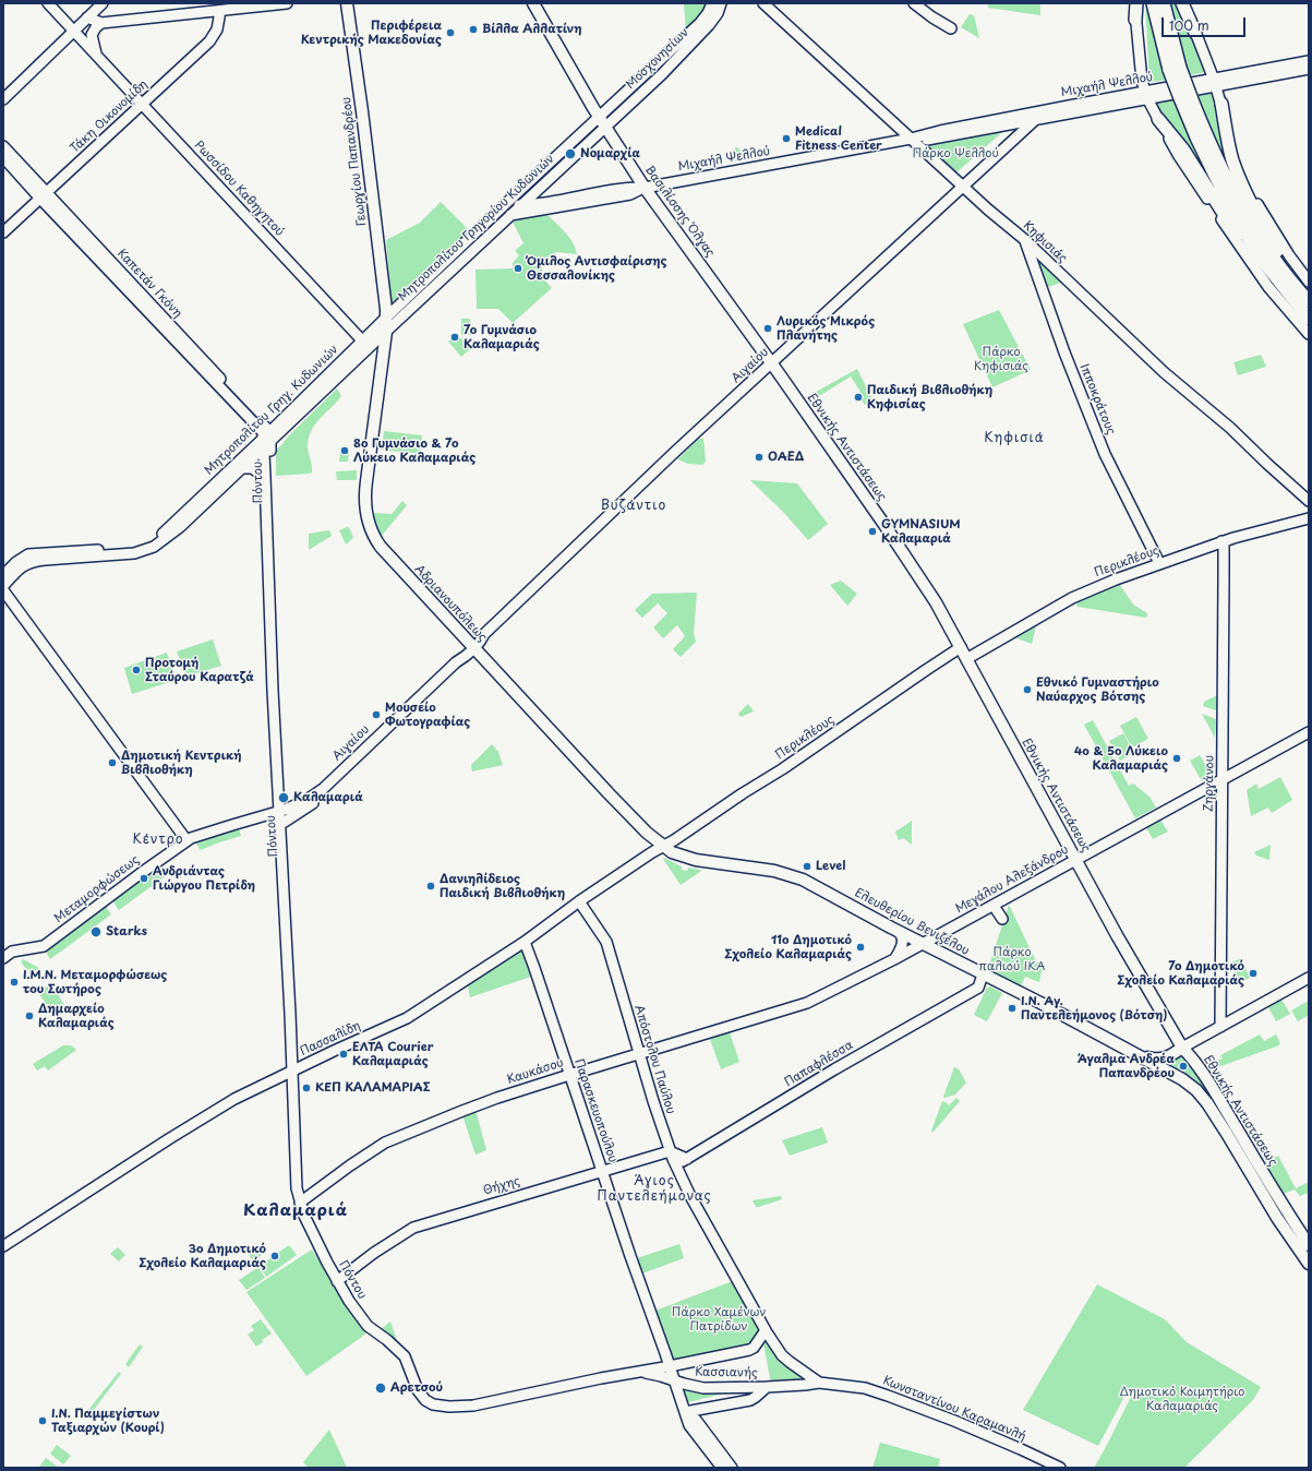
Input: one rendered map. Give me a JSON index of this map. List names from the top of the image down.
{
  "streets": {
    "main road": [
      "Μοσχονησίων",
      "Μιχαήλ Ψελλού",
      "Τάκη Οικονομίδη",
      "Γεωργίου Παπανδρέου",
      "Ρωσσίδου Καθηγητού",
      "Βασιλίσσης Όλγας",
      "Μητροπολίτου Γρηγορίου Κυδωνιών",
      "Κηφισιάς",
      "Καπετάν Γκόνη",
      "Αιγαίου",
      "Ιπποκράτους",
      "Μητροπολίτου Γρηγ. Κυδωνιών",
      "Εθνικής Αντιστάσεως",
      "Πόντου",
      "Περικλέους",
      "Αδριανουπόλεως",
      "Ζηργάνου",
      "Μεγάλου Αλεξάνδρου",
      "Μεταμορφώσεως",
      "Ελευθερίου Βενιζέλου",
      "Πασσαλίδη",
      "Απόστολου Παύλου",
      "Παπαφλέσσα",
      "Καυκάσου",
      "Παρασκευοπούλου",
      "Θήχης",
      "Κασσιανής",
      "Κωνσταντίνου Καραμανλή"
    ]
  },
  "crossings": [
    ["Μοσχονησίων", "Βασιλίσσης Όλγας"],
    ["Μοσχονησίων", "Μητροπολίτου Γρηγορίου Κυδωνιών"],
    ["Μιχαήλ Ψελλού", "Βασιλίσσης Όλγας"],
    ["Μιχαήλ Ψελλού", "Κηφισιάς"],
    ["Μιχαήλ Ψελλού", "Αιγαίου"],
    ["Τάκη Οικονομίδη", "Ρωσσίδου Καθηγητού"],
    ["Τάκη Οικονομίδη", "Καπετάν Γκόνη"],
    ["Γεωργίου Παπανδρέου", "Μητροπολίτου Γρηγορίου Κυδωνιών"],
    ["Γεωργίου Παπανδρέου", "Μητροπολίτου Γρηγ. Κυδωνιών"],
    ["Γεωργίου Παπανδρέου", "Αδριανουπόλεως"],
    ["Ρωσσίδου Καθηγητού", "Μητροπολίτου Γρηγ. Κυδωνιών"],
    ["Βασιλίσσης Όλγας", "Μητροπολίτου Γρηγορίου Κυδωνιών"],
    ["Βασιλίσσης Όλγας", "Αιγαίου"],
    ["Βασιλίσσης Όλγας", "Εθνικής Αντιστάσεως"],
    ["Μητροπολίτου Γρηγορίου Κυδωνιών", "Μητροπολίτου Γρηγ. Κυδωνιών"],
    ["Μητροπολίτου Γρηγορίου Κυδωνιών", "Αδριανουπόλεως"],
    ["Κηφισιάς", "Αιγαίου"],
    ["Κηφισιάς", "Ιπποκράτους"],
    ["Καπετάν Γκόνη", "Μητροπολίτου Γρηγ. Κυδωνιών"],
    ["Καπετάν Γκόνη", "Πόντου"],
    ["Αιγαίου", "Εθνικής Αντιστάσεως"],
    ["Αιγαίου", "Πόντου"],
    ["Αιγαίου", "Αδριανουπόλεως"],
    ["Αιγαίου", "Μεταμορφώσεως"],
    ["Ιπποκράτους", "Περικλέους"],
    ["Μητροπολίτου Γρηγ. Κυδωνιών", "Πόντου"],
    ["Μητροπολίτου Γρηγ. Κυδωνιών", "Αδριανουπόλεως"],
    ["Εθνικής Αντιστάσεως", "Περικλέους"],
    ["Εθνικής Αντιστάσεως", "Μεγάλου Αλεξάνδρου"],
    ["Εθνικής Αντιστάσεως", "Ελευθερίου Βενιζέλου"],
    ["Πόντου", "Μεταμορφώσεως"],
    ["Πόντου", "Πασσαλίδη"],
    ["Πόντου", "Καυκάσου"],
    ["Πόντου", "Θήχης"],
    ["Πόντου", "Κασσιανής"],
    ["Περικλέους", "Αδριανουπόλεως"],
    ["Περικλέους", "Ζηργάνου"],
    ["Περικλέους", "Ελευθερίου Βενιζέλου"],
    ["Περικλέους", "Πασσαλίδη"],
    ["Αδριανουπόλεως", "Ελευθερίου Βενιζέλου"],
    ["Αδριανουπόλεως", "Πασσαλίδη"],
    ["Ζηργάνου", "Μεγάλου Αλεξάνδρου"],
    ["Μεγάλου Αλεξάνδρου", "Ελευθερίου Βενιζέλου"],
    ["Μεγάλου Αλεξάνδρου", "Καυκάσου"],
    ["Ελευθερίου Βενιζέλου", "Πασσαλίδη"],
    ["Ελευθερίου Βενιζέλου", "Παπαφλέσσα"],
    ["Πασσαλίδη", "Απόστολου Παύλου"],
    ["Πασσαλίδη", "Παρασκευοπούλου"],
    ["Απόστολου Παύλου", "Παπαφλέσσα"],
    ["Απόστολου Παύλου", "Καυκάσου"],
    ["Απόστολου Παύλου", "Θήχης"],
    ["Απόστολου Παύλου", "Κωνσταντίνου Καραμανλή"],
    ["Καυκάσου", "Παρασκευοπούλου"],
    ["Παρασκευοπούλου", "Θήχης"],
    ["Παρασκευοπούλου", "Κασσιανής"],
    ["Κασσιανής", "Κωνσταντίνου Καραμανλή"]
  ],
  "districts": [
    "Κηφισιά",
    "Βυζάντιο",
    "Κέντρο",
    "Άγιος Παντελεήμονας",
    "Καλαμαριά"
  ],
  "parks": [
    "Πάρκο Ψελλού",
    "Πάρκο Κηφισιάς",
    "Πάρκο παλιού ΙΚΑ",
    "Πάρκο Χαμένων Πατρίδων",
    "Δημοτικό Κοιμητήριο Καλαμαριάς"
  ],
  "places": [
    "Βίλλα Αλλατίνη",
    "Περιφέρεια Κεντρικής Μακεδονίας",
    "Medical Fitness Center",
    "Νομαρχία",
    "Όμιλος Αντισφαίρισης Θεσσαλονίκης",
    "Λυρικός Μικρός Πλανήτης",
    "7ο Γυμνάσιο Καλαμαριάς",
    "Παιδική Βιβλιοθήκη Κηφισίας",
    "8ο Γυμνάσιο & 7ο Λύκειο Καλαμαριάς",
    "ΟΑΕΔ",
    "GYMNASIUM Καλαμαριά",
    "Προτομή Σταύρου Καρατζά",
    "Εθνικό Γυμναστήριο Ναύαρχος Βότσης",
    "Μουσείο Φωτογραφίας",
    "4ο & 5ο Λύκειο Καλαμαριάς",
    "Δημοτική Κεντρική Βιβλιοθήκη",
    "Καλαμαριά",
    "Level",
    "Ανδριάντας Γιώργου Πετρίδη",
    "Δανιηλίδειος Παιδική Βιβλιοθήκη",
    "Starks",
    "11ο Δημοτικό Σχολείο Καλαμαριάς",
    "7o Δημοτικό Σχολείο Καλαμαριάς",
    "Ι.Μ.Ν. Μεταμορφώσεως του Σωτήρος",
    "Ι.Ν. Αγ. Παντελεήμονος (Βότση)",
    "Δημαρχείο Καλαμαριάς",
    "ΕΛΤΑ Courier Καλαμαριάς",
    "Άγαλμα Ανδρέα Παπανδρέου",
    "ΚΕΠ ΚΑΛΑΜΑΡΙΑΣ",
    "3ο Δημοτικό Σχολείο Καλαμαριάς",
    "Αρετσού",
    "Ι.Ν. Παμμεγίστων Ταξιαρχών (Κουρί)"
  ],
  "scale_bar": "100 m"
}
